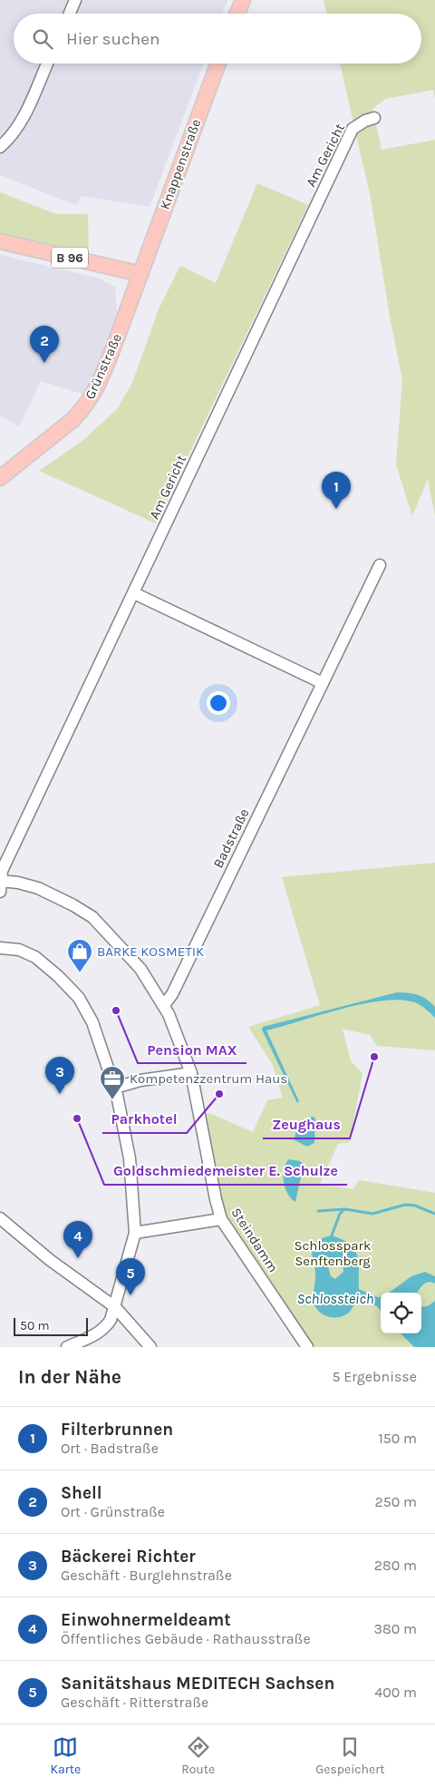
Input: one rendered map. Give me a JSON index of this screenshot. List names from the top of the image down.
{
  "streets": {
    "main road": ["Knappenstraße", "B 96", "Grünstraße"],
    "street": ["Am Gericht", "Badstraße", "Steindamm"]
  },
  "crossings": [
    ["Am Gericht", "Steindamm"],
    ["Knappenstraße", "B 96"],
    ["Knappenstraße", "Grünstraße"],
    ["B 96", "Grünstraße"],
    ["Badstraße", "Steindamm"]
  ],
  "water": ["Schlossteich"],
  "parks": ["Schlosspark Senftenberg"],
  "places": {
    "shop": ["BARKE KOSMETIK"],
    "other": [
      "Pension MAX",
      "Zeughaus",
      "Parkhotel",
      "Goldschmiedemeister E. Schulze"
    ],
    "office": ["Kompetenzzentrum Haus"]
  },
  "scale_bar": "50 m",
  "page": {
    "search": "Hier suchen",
    "pins": [
      "2",
      "1",
      "3",
      "4",
      "5"
    ],
    "scale": "50 m",
    "heading": ["In der Nähe", "5 Ergebnisse"],
    "list": [
      {
        "mark": "1",
        "name": "Filterbrunnen",
        "note": "Ort · Badstraße",
        "value": "150 m"
      },
      {
        "mark": "2",
        "name": "Shell",
        "note": "Ort · Grünstraße",
        "value": "250 m"
      },
      {
        "mark": "3",
        "name": "Bäckerei Richter",
        "note": "Geschäft · Burglehnstraße",
        "value": "280 m"
      },
      {
        "mark": "4",
        "name": "Einwohnermeldeamt",
        "note": "Öffentliches Gebäude · Rathausstraße",
        "value": "380 m"
      },
      {
        "mark": "5",
        "name": "Sanitätshaus MEDITECH Sachsen",
        "note": "Geschäft · Ritterstraße",
        "value": "400 m"
      }
    ],
    "nav": ["Karte", "Route", "Gespeichert"]
  }
}
